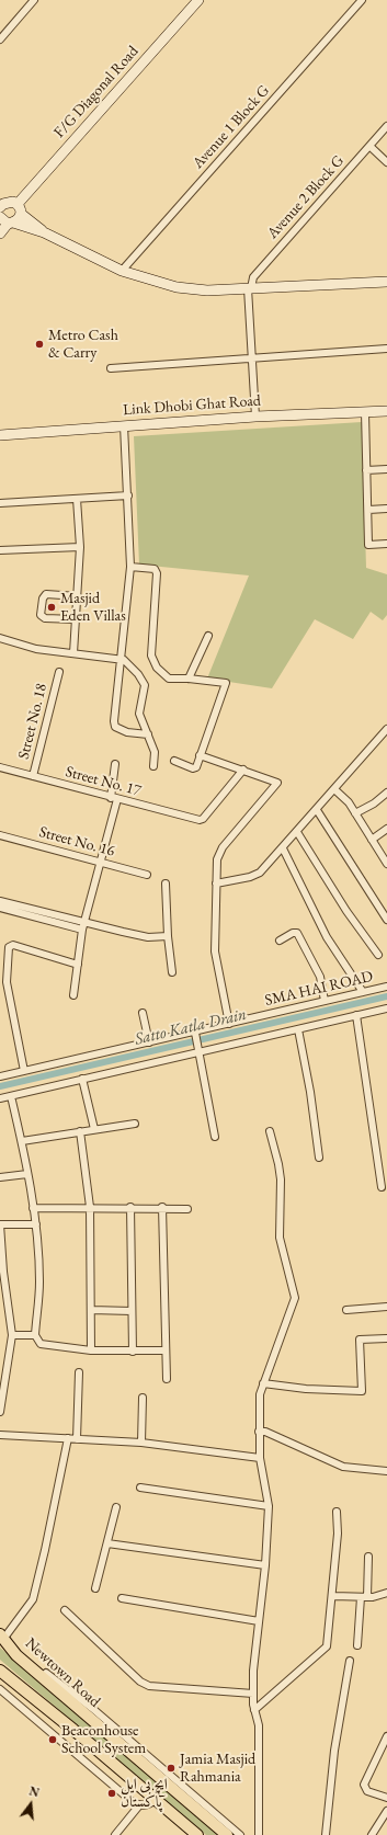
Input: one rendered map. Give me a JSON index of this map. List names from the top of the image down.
{
  "streets": {
    "main road": ["Newtown Road"],
    "street": [
      "F/G Diagonal Road",
      "Avenue 1 Block G",
      "Avenue 2 Block G",
      "Link Dhobi Ghat Road",
      "Street No. 18",
      "Street No. 17",
      "Street No. 16",
      "SMA HAI ROAD"
    ]
  },
  "crossings": [
    ["Street No. 18", "Street No. 17"]
  ],
  "water": ["Satto Katla Drain"],
  "places": [
    "Metro Cash & Carry",
    "Masjid Eden Villas",
    "Beaconhouse School System",
    "Jamia Masjid Rahmania",
    "ایچ بی ایل پاکستان"
  ],
  "north": "top"
}
